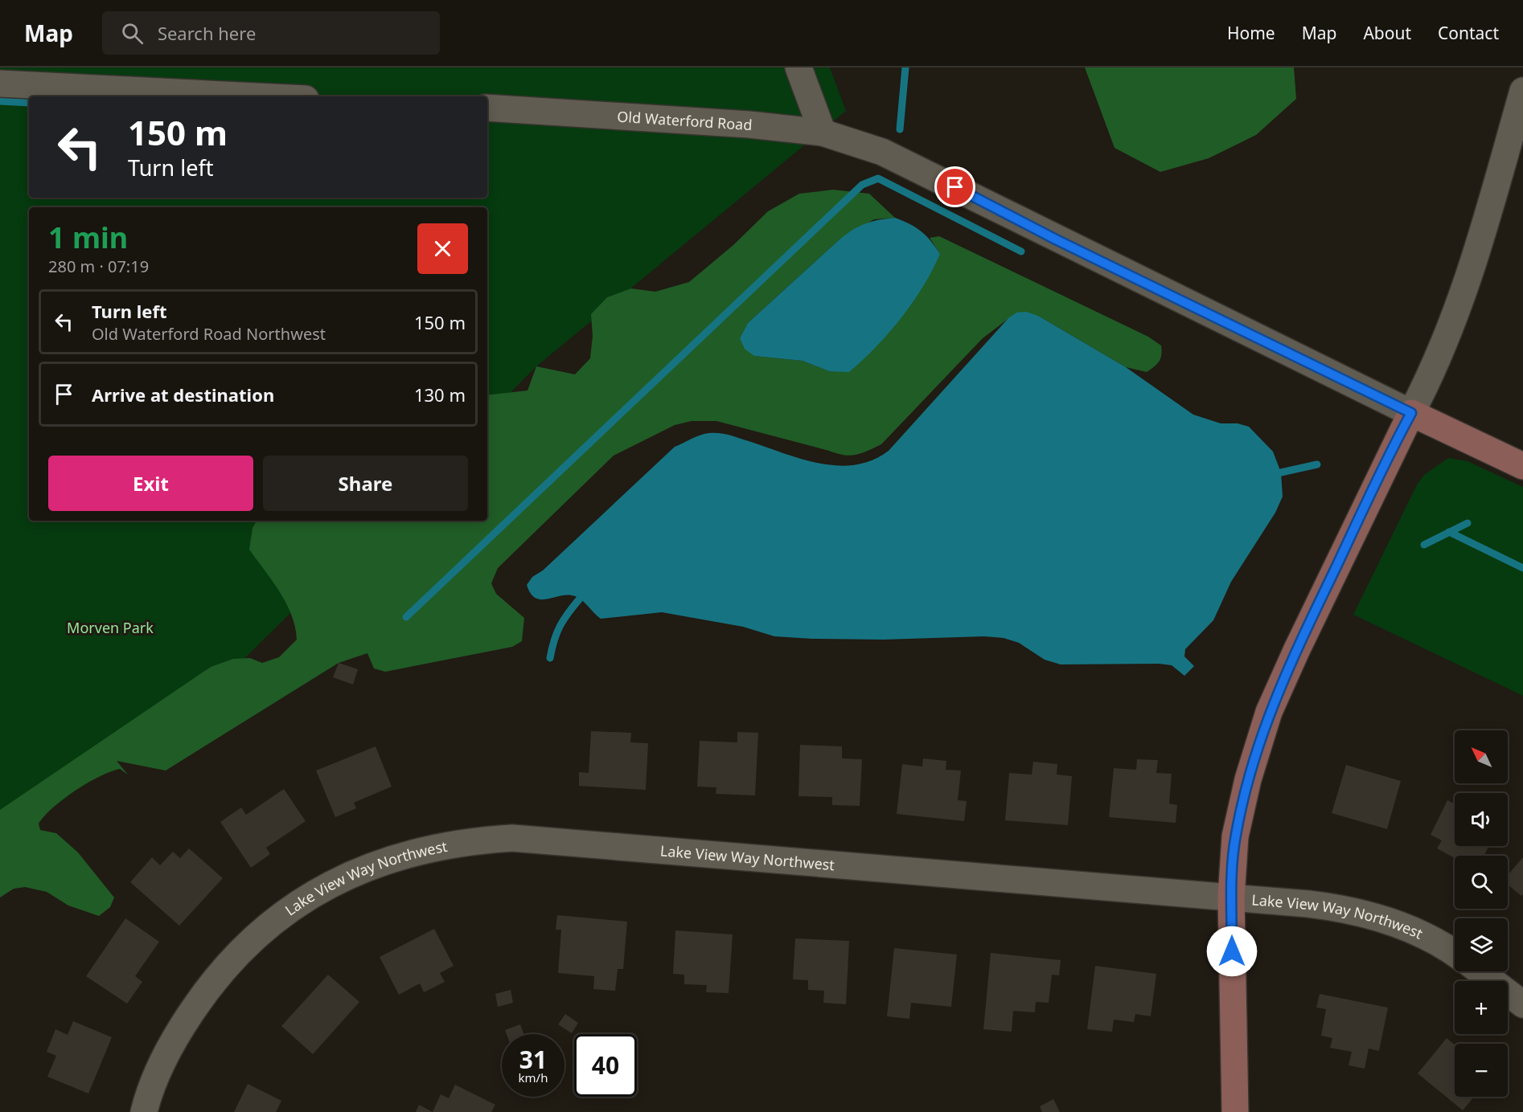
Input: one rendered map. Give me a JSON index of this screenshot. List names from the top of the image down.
{
  "streets": {
    "street": ["Old Waterford Road", "Lake View Way Northwest"]
  },
  "parks": ["Morven Park"],
  "north": "top left",
  "page": {
    "header": "Map",
    "search": "Search here",
    "nav": [
      "Home",
      "Map",
      "About",
      "Contact"
    ],
    "turn": ["150 m", "Turn left"],
    "heading": ["1 min", "280 m · 07:19"],
    "list": [
      {
        "name": "Turn left",
        "note": "Old Waterford Road Northwest",
        "value": "150 m"
      },
      {
        "name": "Arrive at destination",
        "value": "130 m"
      }
    ],
    "buttons": ["Exit", "Share"],
    "map_buttons": ["+", "−"],
    "speed": "31 km/h",
    "limit": "40"
  }
}
